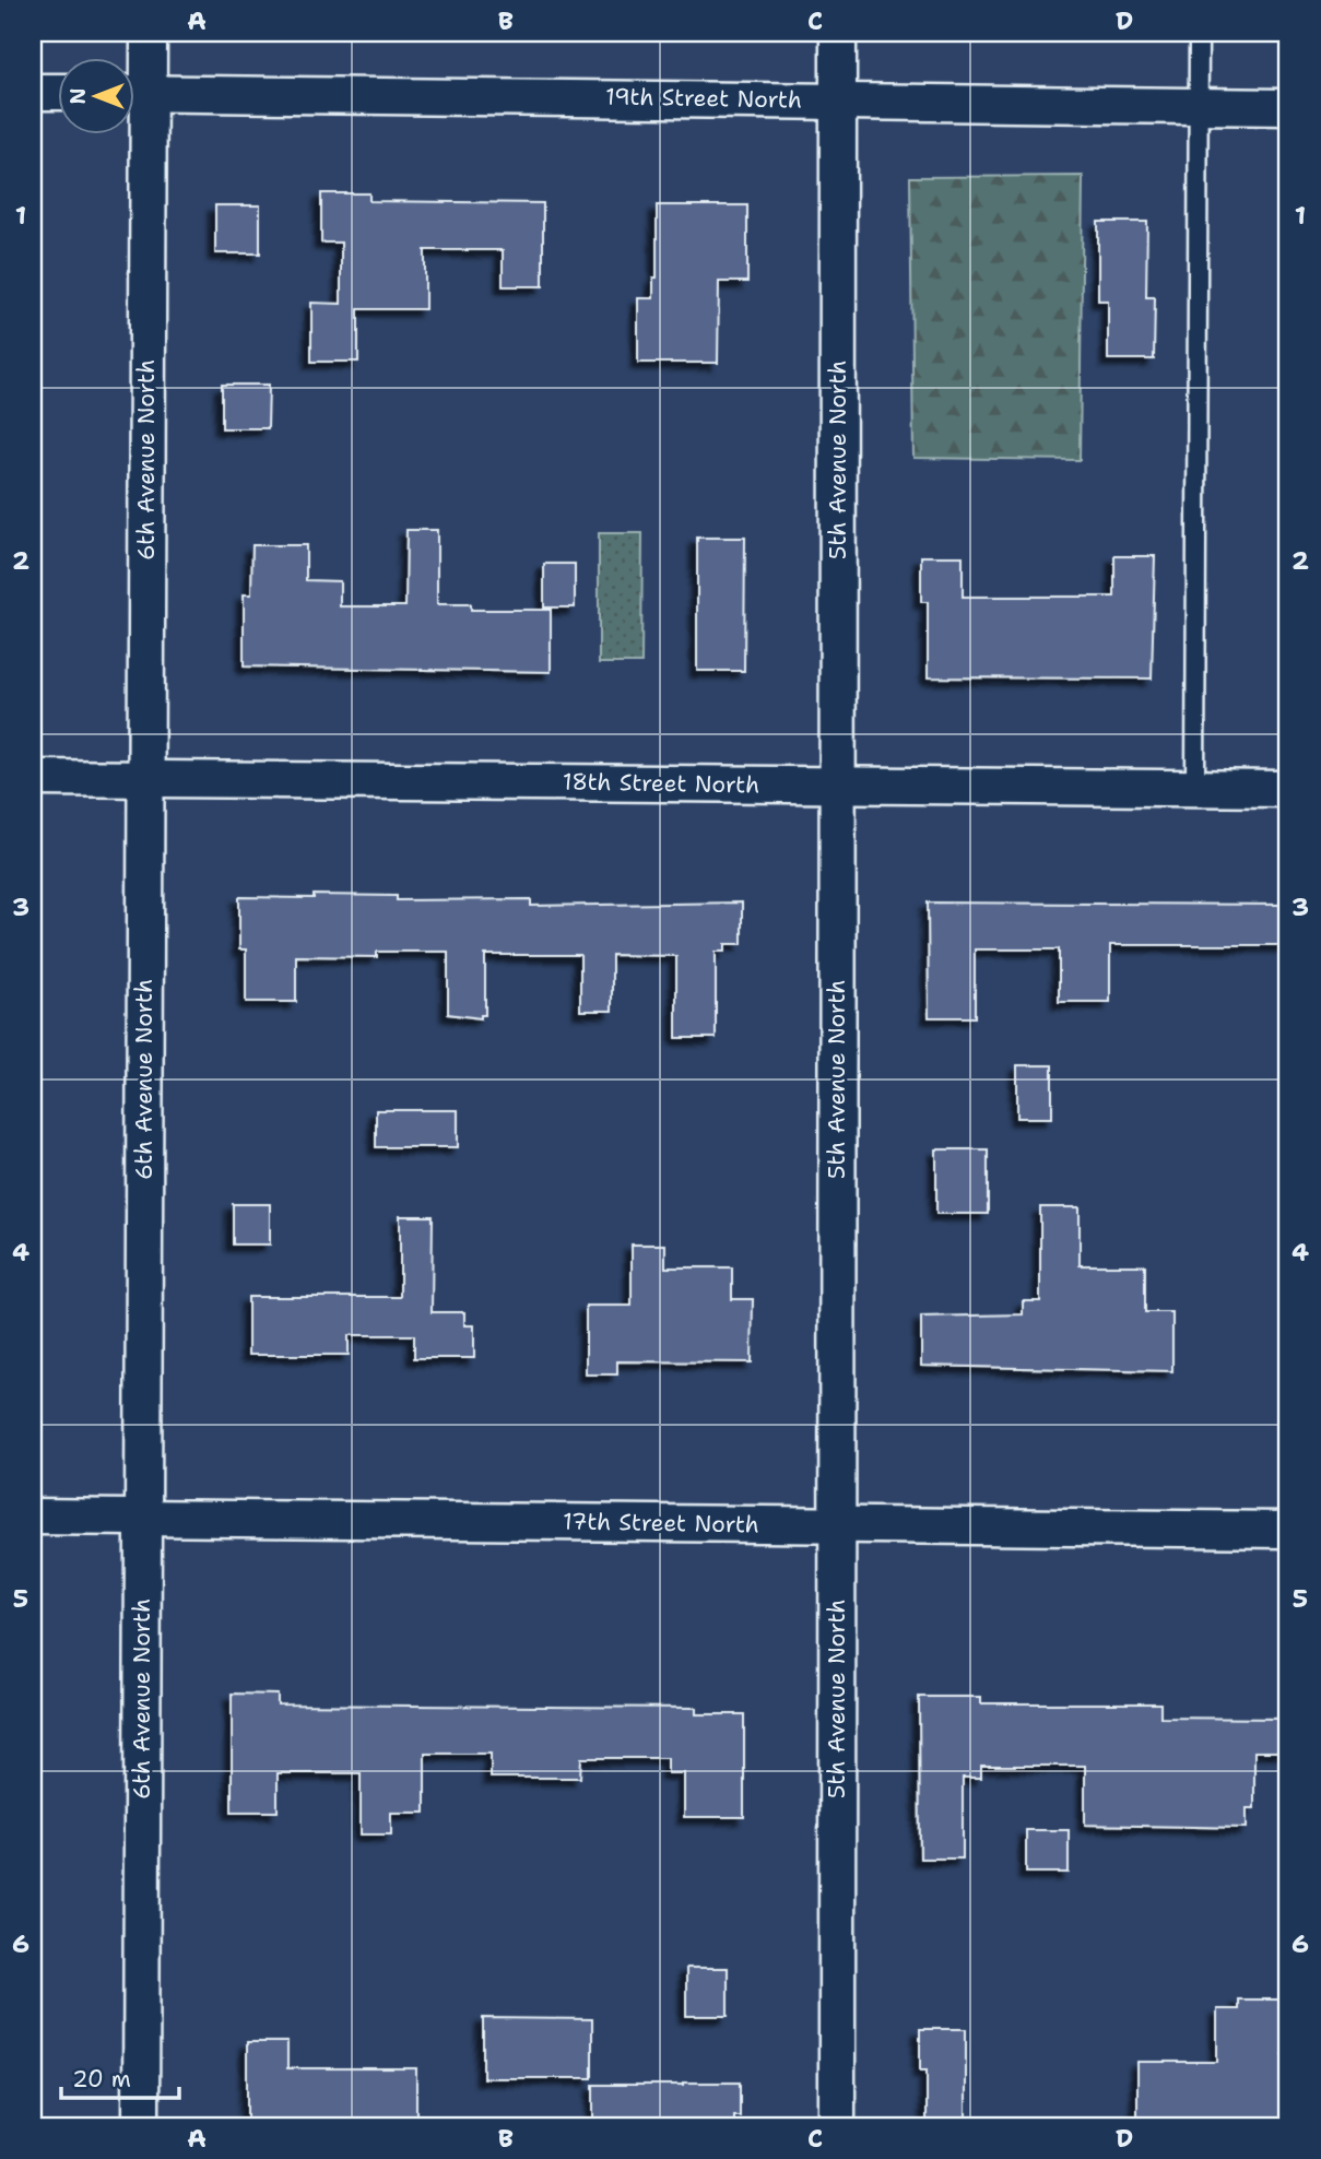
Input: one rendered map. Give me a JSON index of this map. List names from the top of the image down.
{
  "streets": {
    "street": [
      "19th Street North",
      "6th Avenue North",
      "5th Avenue North",
      "18th Street North",
      "17th Street North"
    ]
  },
  "crossings": [
    ["19th Street North", "6th Avenue North"],
    ["19th Street North", "5th Avenue North"],
    ["6th Avenue North", "18th Street North"],
    ["6th Avenue North", "17th Street North"],
    ["5th Avenue North", "18th Street North"],
    ["5th Avenue North", "17th Street North"]
  ],
  "scale_bar": "20 m",
  "north": "left",
  "grid": {
    "columns": [
      "A",
      "B",
      "C",
      "D"
    ],
    "rows": [
      "1",
      "2",
      "3",
      "4",
      "5",
      "6"
    ]
  }
}
